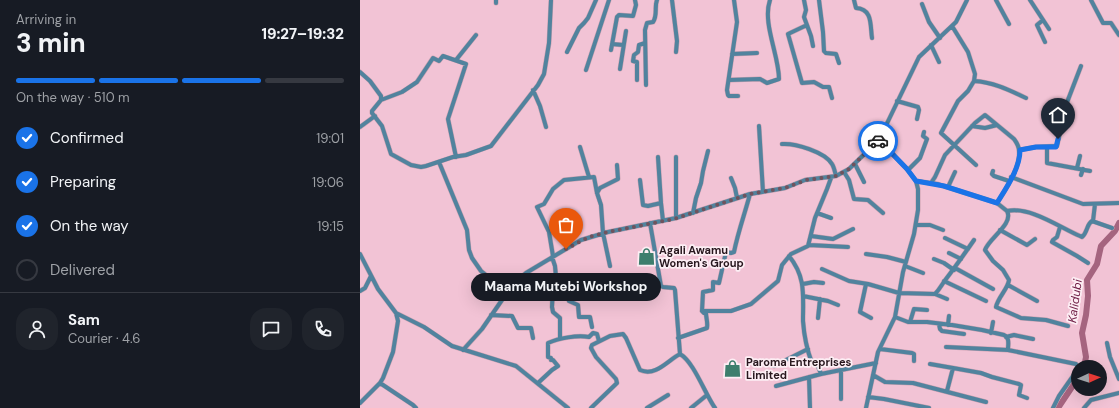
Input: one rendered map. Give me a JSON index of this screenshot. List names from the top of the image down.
{
  "water": ["Kalidubi"],
  "places": {
    "other": ["Maama Mutebi Workshop"],
    "shop": ["Agali Awamu Women's Group", "Paroma Entreprises Limited"]
  },
  "north": "right",
  "page": {
    "heading": ["3 min", "Arriving in", "19:27–19:32"],
    "panel": ["Sam", "Courier · 4.6"],
    "bar": "On the way · 510 m",
    "list": [
      ["Confirmed", "19:01"],
      ["Preparing", "19:06"],
      ["On the way", "19:15"],
      "Delivered"
    ],
    "bubble": "Maama Mutebi Workshop"
  }
}
